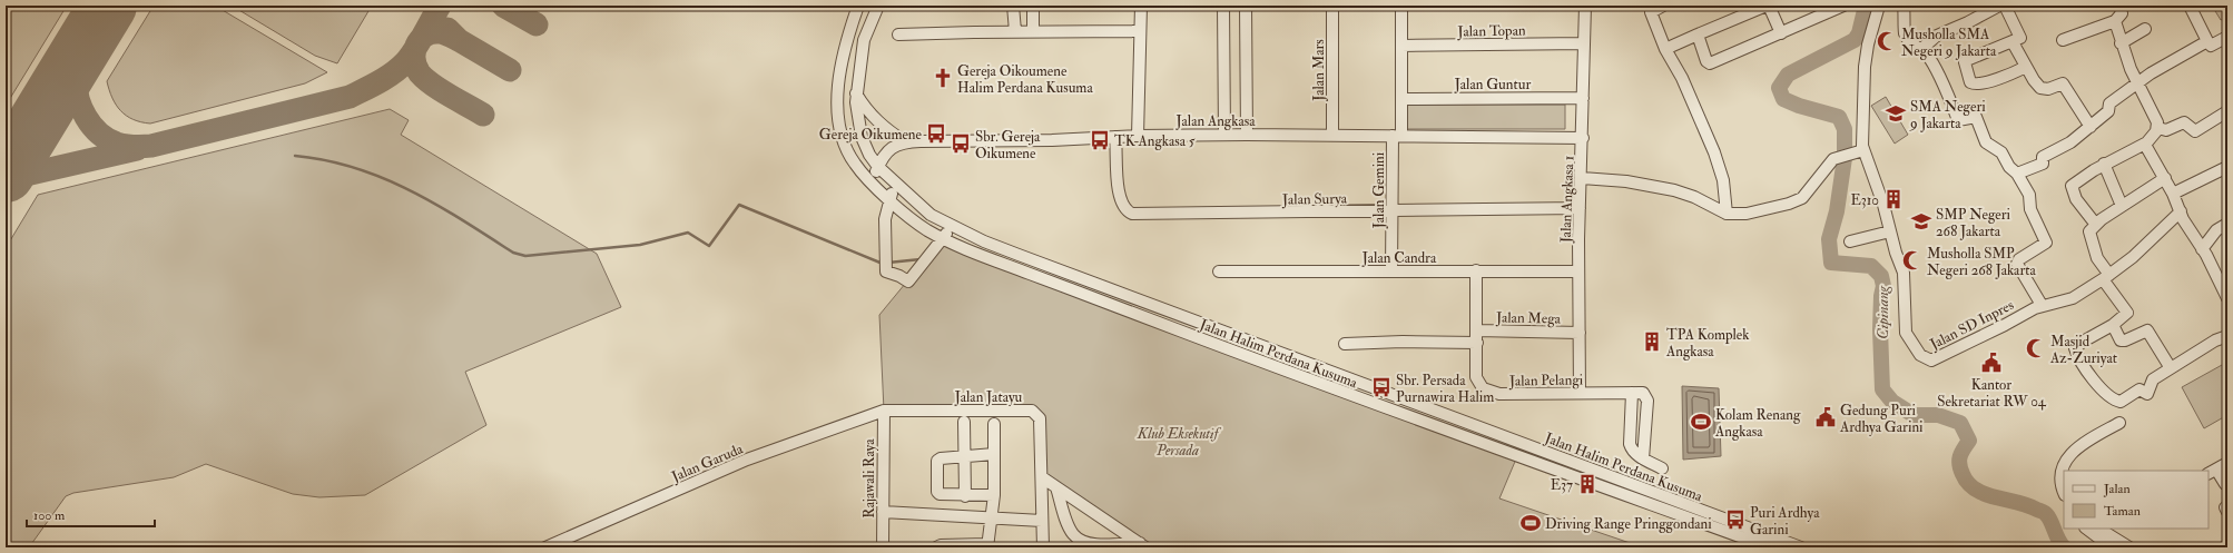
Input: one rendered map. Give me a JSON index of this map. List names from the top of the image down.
{
  "streets": {
    "street": [
      "Jalan Topan",
      "Jalan Mars",
      "Jalan Guntur",
      "Jalan Angkasa",
      "Jalan Gemini",
      "Jalan Surya",
      "Jalan Angkasa 1",
      "Jalan Candra",
      "Jalan Mega",
      "Jalan SD Inpres",
      "Jalan Halim Perdana Kusuma",
      "Jalan Pelangi",
      "Jalan Jatayu",
      "Jalan Garuda",
      "Rajawali Raya"
    ]
  },
  "crossings": [
    ["Jalan Topan", "Jalan Gemini"],
    ["Jalan Topan", "Jalan Angkasa 1"],
    ["Jalan Mars", "Jalan Angkasa"],
    ["Jalan Guntur", "Jalan Gemini"],
    ["Jalan Guntur", "Jalan Angkasa 1"],
    ["Jalan Angkasa", "Jalan Gemini"],
    ["Jalan Angkasa", "Jalan Surya"],
    ["Jalan Angkasa", "Jalan Angkasa 1"],
    ["Jalan Angkasa", "Jalan Halim Perdana Kusuma"],
    ["Jalan Gemini", "Jalan Surya"],
    ["Jalan Gemini", "Jalan Candra"],
    ["Jalan Surya", "Jalan Angkasa 1"],
    ["Jalan Angkasa 1", "Jalan Candra"],
    ["Jalan Angkasa 1", "Jalan Mega"],
    ["Jalan Angkasa 1", "Jalan Pelangi"],
    ["Jalan Candra", "Jalan Pelangi"],
    ["Jalan Mega", "Jalan Pelangi"],
    ["Jalan Jatayu", "Jalan Garuda"],
    ["Jalan Jatayu", "Rajawali Raya"],
    ["Jalan Garuda", "Rajawali Raya"]
  ],
  "water": ["Cipinang"],
  "parks": ["Klub Eksekutif Persada"],
  "places": {
    "mosque": ["Musholla SMA Negeri 9 Jakarta", "Musholla SMP Negeri 268 Jakarta", "Masjid Az-Zuriyat"],
    "church": ["Gereja Oikoumene Halim Perdana Kusuma"],
    "school or university": ["SMA Negeri 9 Jakarta", "SMP Negeri 268 Jakarta"],
    "bus stop": [
      "Gereja Oikumene",
      "TK Angkasa 5",
      "Sbr. Gereja Oikumene",
      "Sbr. Persada Purnawira Halim",
      "Puri Ardhya Garini"
    ],
    "building": ["E310", "TPA Komplek Angkasa", "E37"],
    "public building": ["Kantor Sekretariat RW 04", "Gedung Puri Ardhya Garini"],
    "sports": ["Kolam Renang Angkasa", "Driving Range Pringgondani"]
  },
  "legend": ["Jalan", "Taman"],
  "scale_bar": "100 m"
}
